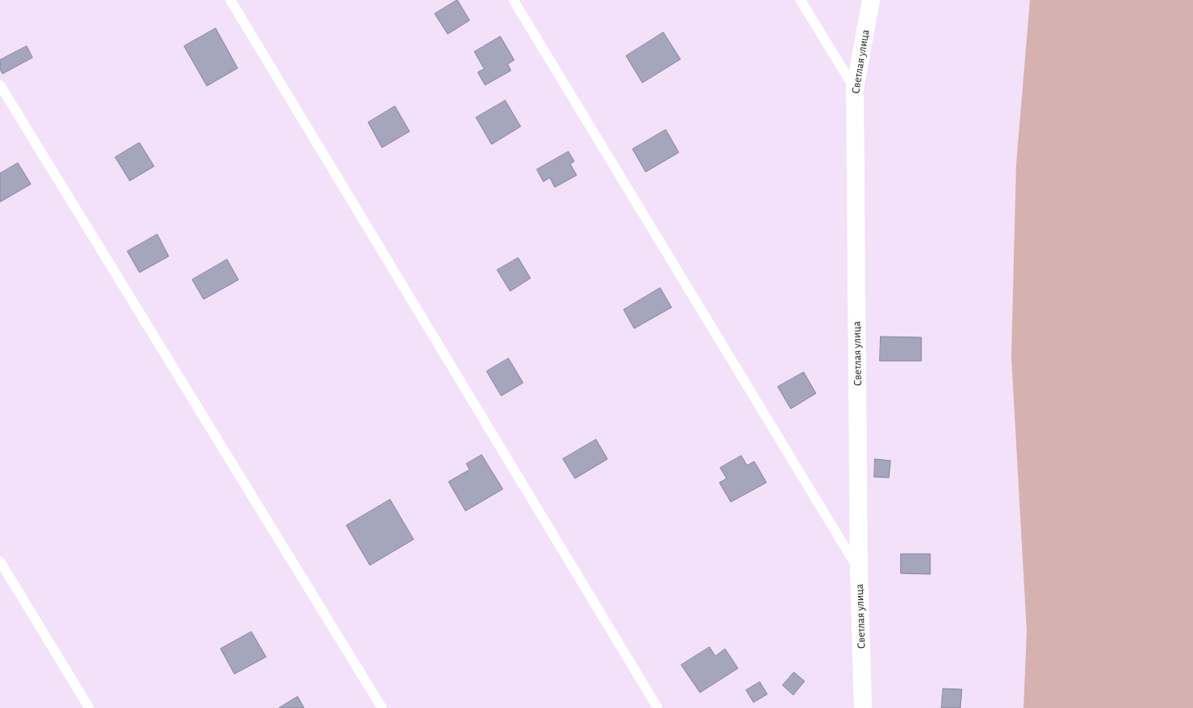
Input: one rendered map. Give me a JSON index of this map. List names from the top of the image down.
{
  "streets": {
    "street": ["Светлая улица"]
  }
}
